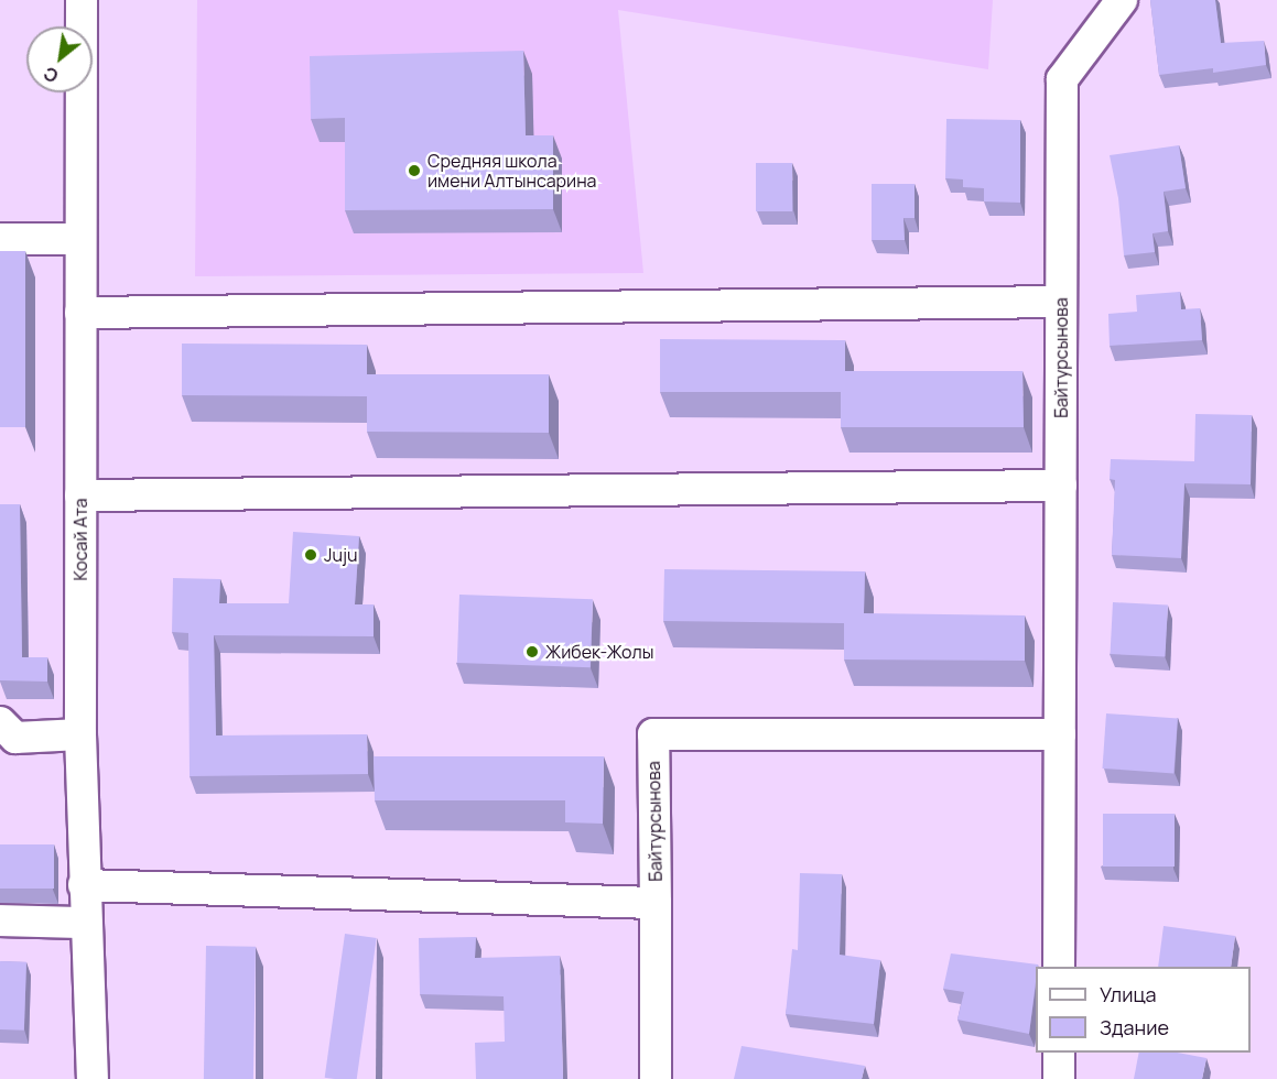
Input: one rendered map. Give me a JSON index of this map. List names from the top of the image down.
{
  "streets": {
    "street": ["Байтурсынова", "Косай Ата"]
  },
  "crossings": [
    ["Байтурсынова", "Косай Ата"]
  ],
  "places": ["Средняя школа имени Алтынсарина", "Juju", "Жибек-Жолы"],
  "legend": ["Улица", "Здание"],
  "north": "bottom left"
}
